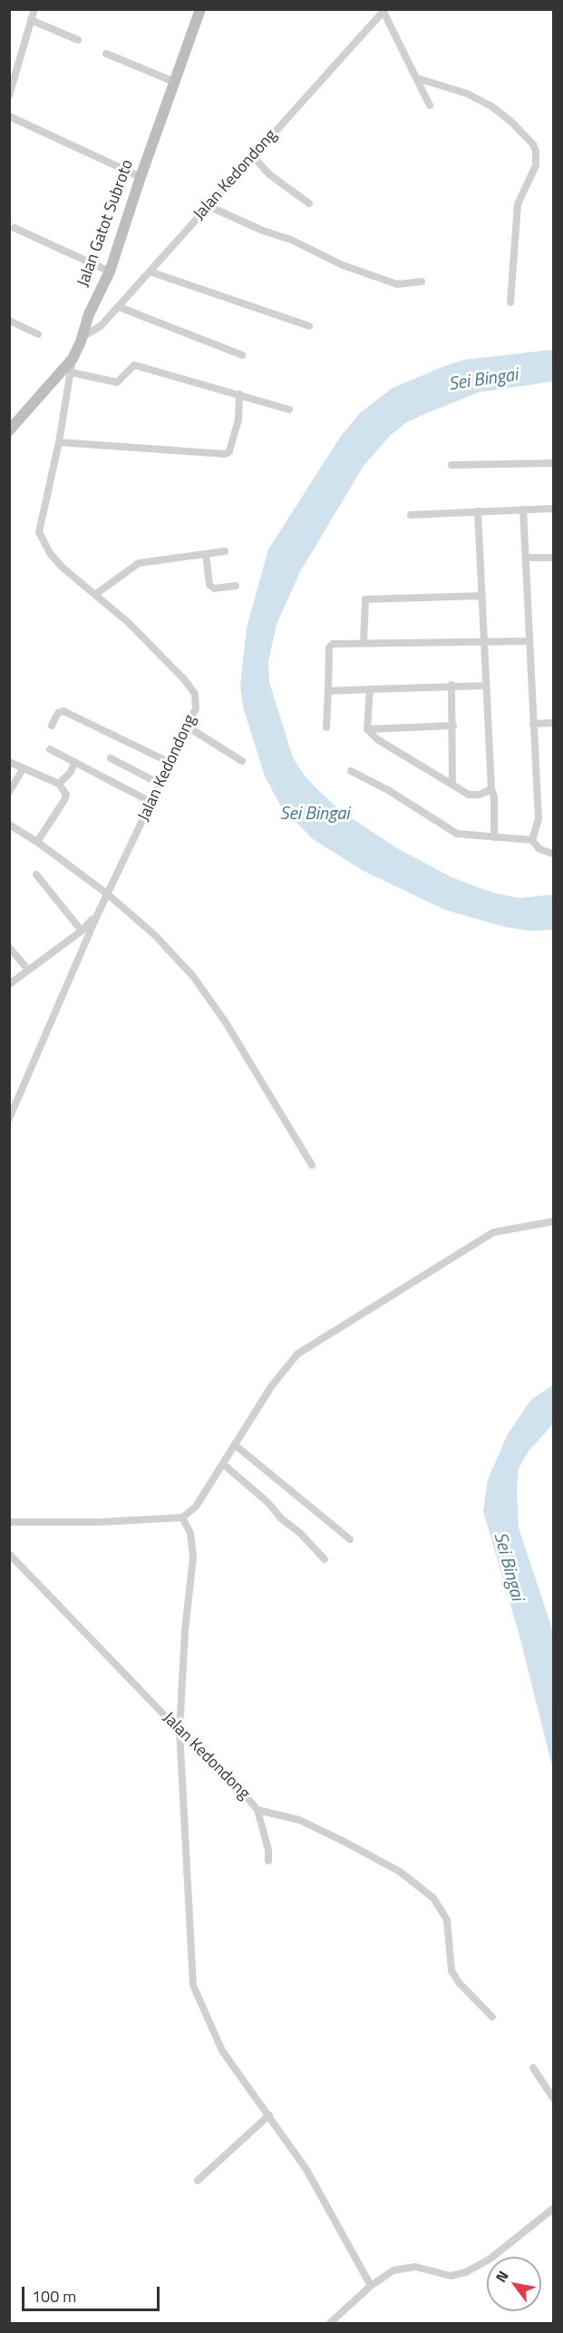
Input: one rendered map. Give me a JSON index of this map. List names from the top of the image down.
{
  "streets": {
    "main road": ["Jalan Gatot Subroto"],
    "street": ["Jalan Kedondong"]
  },
  "crossings": [
    ["Jalan Kedondong", "Jalan Gatot Subroto"]
  ],
  "water": ["Sei Bingai"],
  "scale_bar": "100 m",
  "north": "top left"
}
